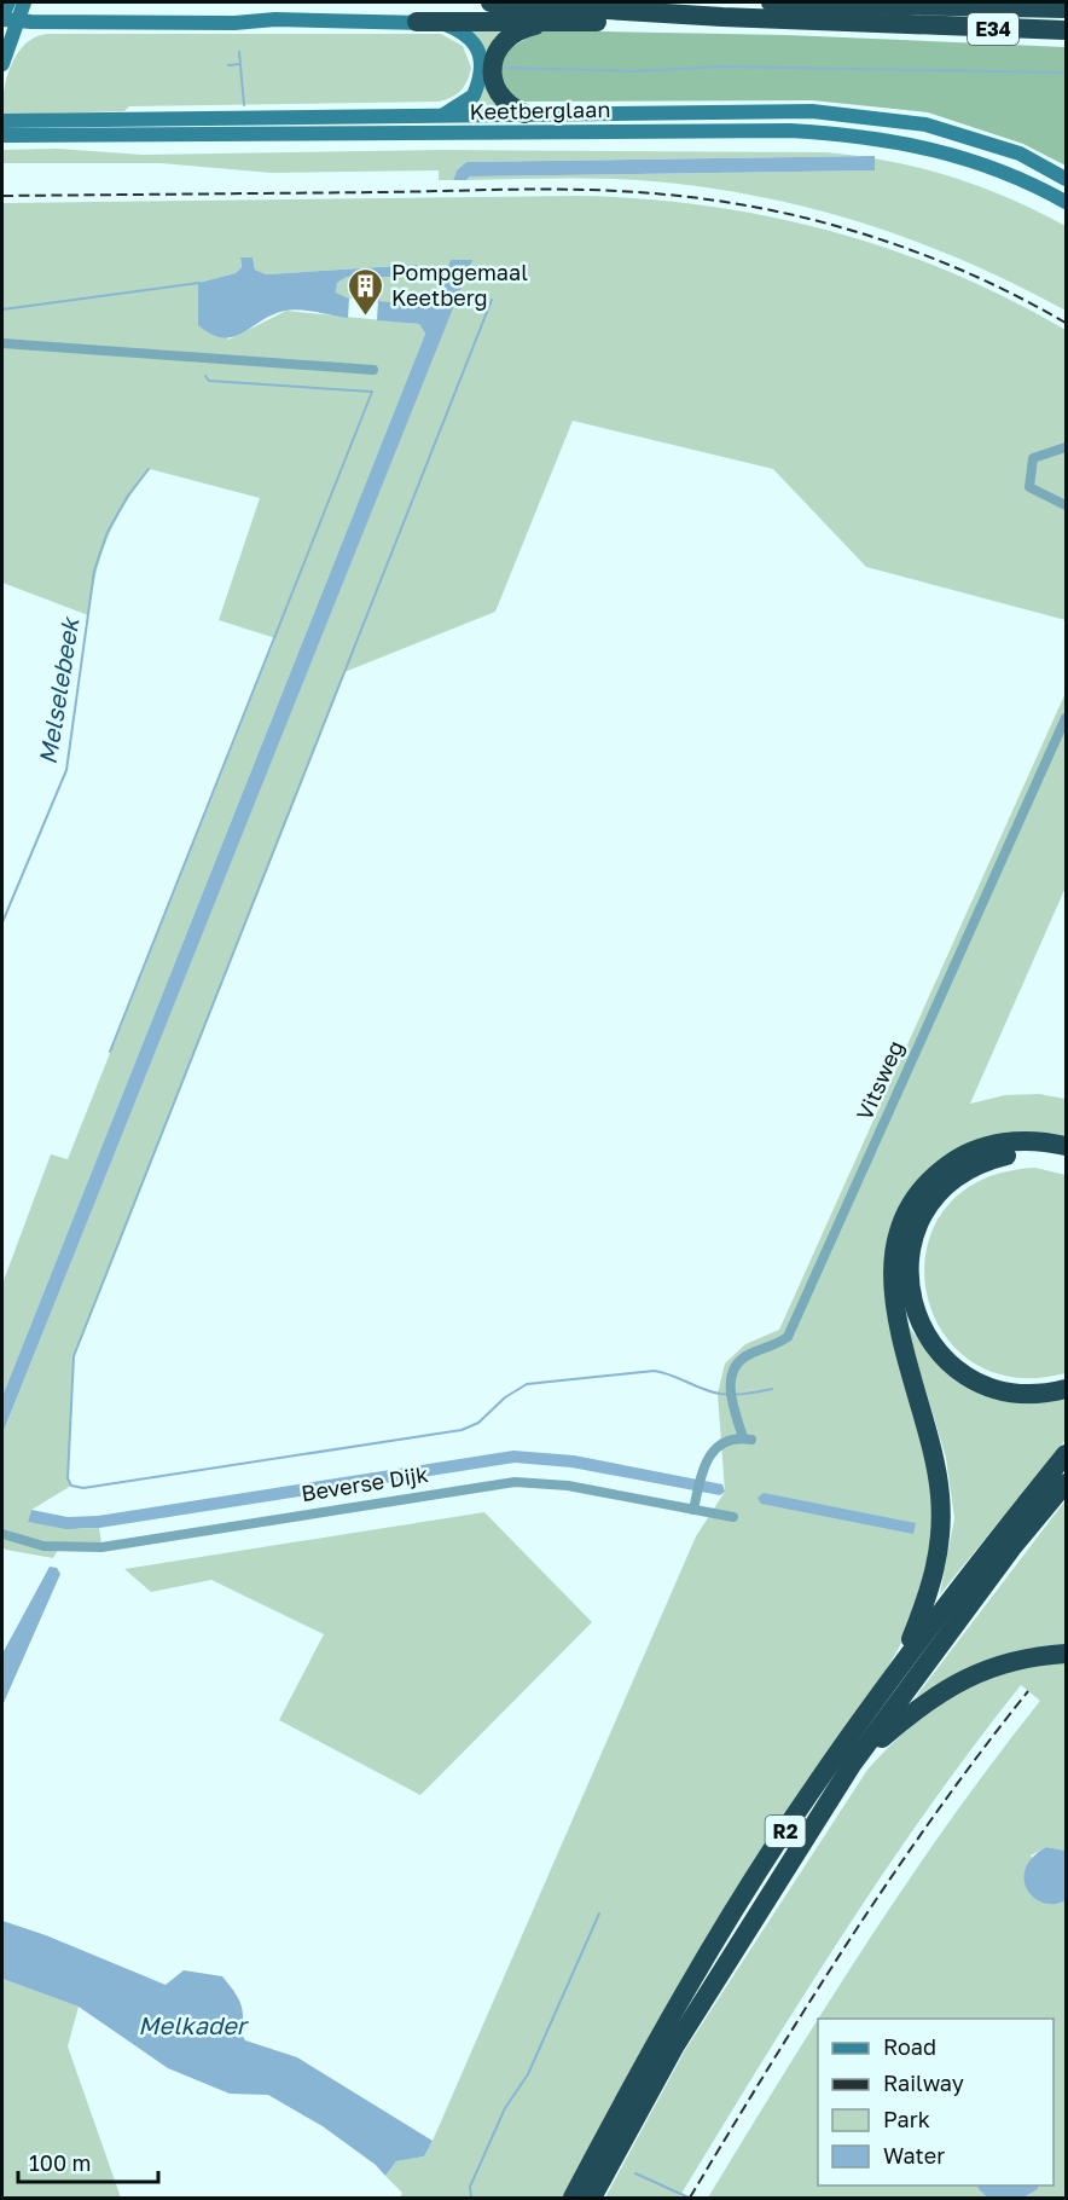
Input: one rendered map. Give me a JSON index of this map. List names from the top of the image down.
{
  "streets": {
    "highway": ["E34", "R2"],
    "main road": ["Keetberglaan"],
    "street": ["Vitsweg", "Beverse Dijk"]
  },
  "crossings": [
    ["Vitsweg", "Beverse Dijk"]
  ],
  "water": ["Melselebeek", "Melkader"],
  "places": {
    "building": ["Pompgemaal Keetberg"]
  },
  "legend": [
    "Road",
    "Railway",
    "Park",
    "Water"
  ],
  "scale_bar": "100 m"
}
